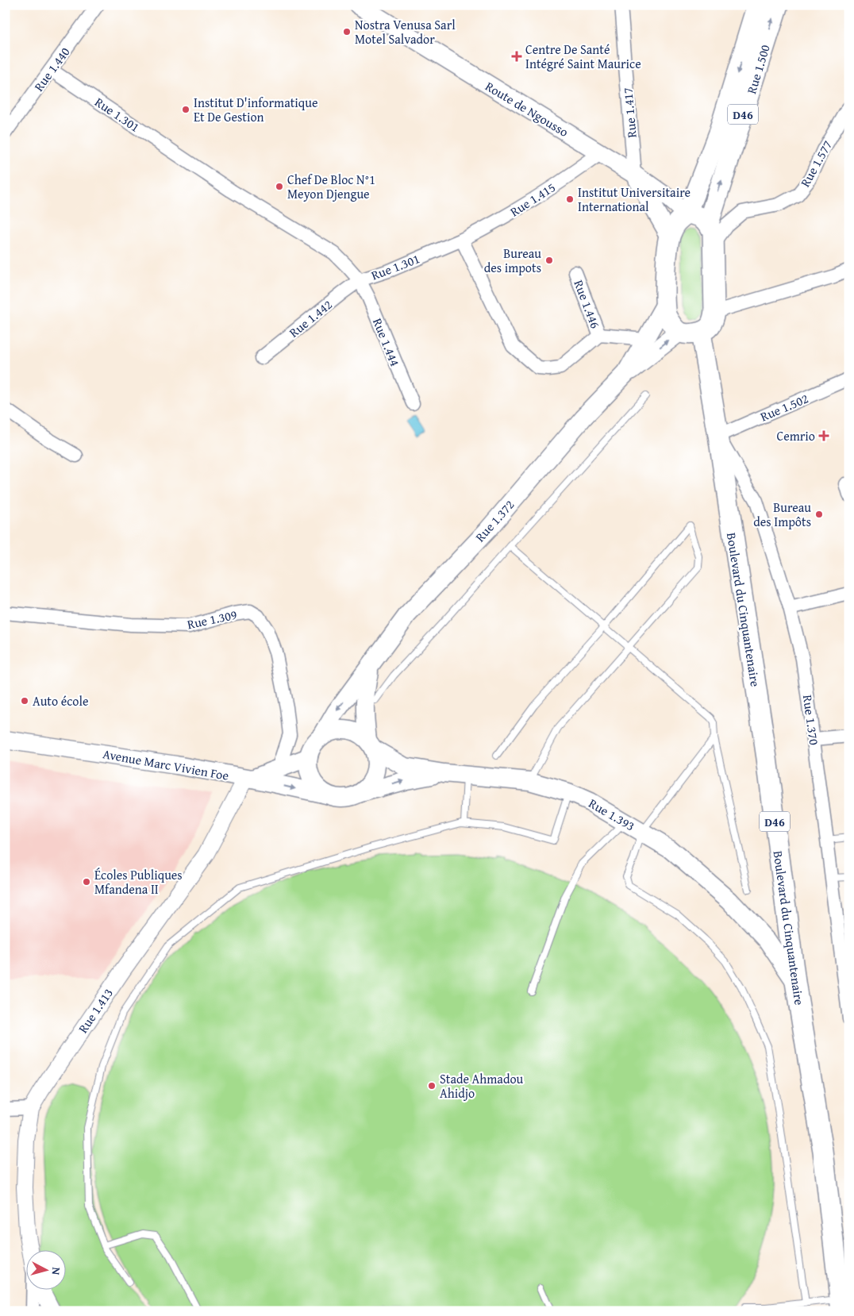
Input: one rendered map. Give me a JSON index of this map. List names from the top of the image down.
{
  "streets": {
    "main road": [
      "Rue 1.500",
      "Route de Ngousso",
      "D46",
      "Rue 1.372",
      "Boulevard du Cinquantenaire",
      "Avenue Marc Vivien Foe",
      "Rue 1.393"
    ],
    "street": [
      "Rue 1.440",
      "Rue 1.417",
      "Rue 1.301",
      "Rue 1.577",
      "Rue 1.415",
      "Rue 1.446",
      "Rue 1.442",
      "Rue 1.444",
      "Rue 1.502",
      "Rue 1.309",
      "Rue 1.370",
      "Rue 1.413"
    ]
  },
  "crossings": [
    ["Rue 1.440", "Rue 1.301"],
    ["Route de Ngousso", "Rue 1.417"],
    ["Route de Ngousso", "Rue 1.415"],
    ["Rue 1.301", "Rue 1.415"],
    ["Rue 1.301", "Rue 1.442"],
    ["Rue 1.301", "Rue 1.444"],
    ["Rue 1.442", "Rue 1.444"],
    ["Rue 1.502", "Boulevard du Cinquantenaire"],
    ["Rue 1.502", "Rue 1.370"],
    ["Rue 1.372", "Avenue Marc Vivien Foe"],
    ["Rue 1.372", "Rue 1.393"],
    ["Boulevard du Cinquantenaire", "Rue 1.370"],
    ["Boulevard du Cinquantenaire", "Rue 1.393"],
    ["Avenue Marc Vivien Foe", "Rue 1.393"],
    ["Avenue Marc Vivien Foe", "Rue 1.413"]
  ],
  "places": {
    "other": [
      "Nostra Venusa Sarl Motel Salvador",
      "Institut D'informatique Et De Gestion",
      "Chef De Bloc N°1 Meyon Djengue",
      "Institut Universitaire International",
      "Bureau des impots",
      "Bureau des Impôts",
      "Auto école",
      "Écoles Publiques Mfandena II",
      "Stade Ahmadou Ahidjo"
    ],
    "health": ["Centre De Santé Intégré Saint Maurice", "Cemrio"]
  },
  "north": "right"
}
